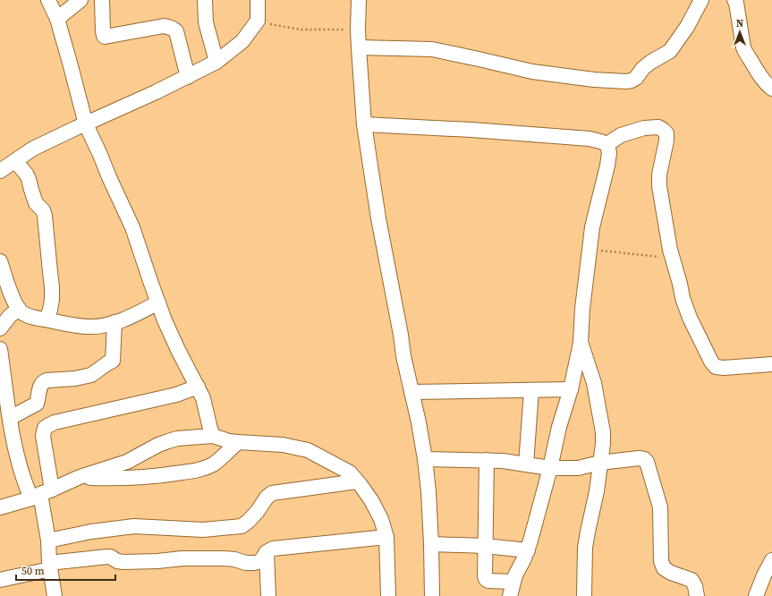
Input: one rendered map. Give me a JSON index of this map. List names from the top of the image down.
{
  "scale_bar": "50 m",
  "north": "top"
}
